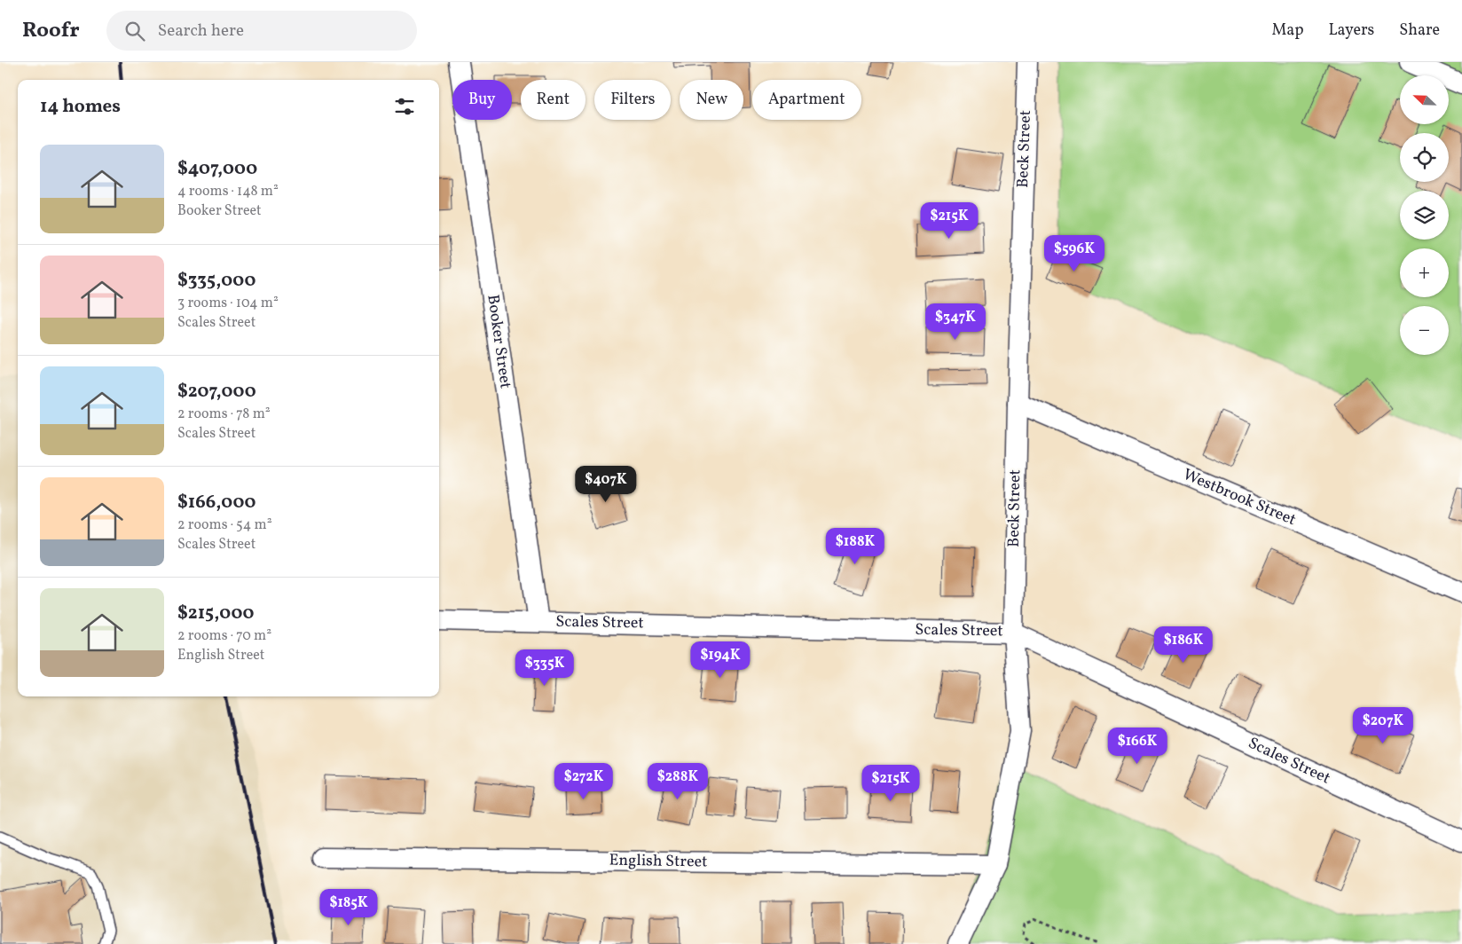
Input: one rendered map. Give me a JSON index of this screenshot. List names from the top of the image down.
{
  "streets": {
    "street": [
      "Beck Street",
      "Booker Street",
      "Westbrook Street",
      "Scales Street",
      "English Street"
    ]
  },
  "crossings": [
    ["Beck Street", "Westbrook Street"],
    ["Beck Street", "Scales Street"],
    ["Beck Street", "English Street"],
    ["Booker Street", "Scales Street"]
  ],
  "north": "top left",
  "page": {
    "header": "Roofr",
    "search": "Search here",
    "nav": ["Map", "Layers", "Share"],
    "map_buttons": ["+", "−"],
    "chip": [
      "Buy",
      "Rent",
      "Filters",
      "New",
      "Apartment"
    ],
    "heading": "14 homes",
    "list": [
      {
        "name": "$407,000",
        "note": "4 rooms · 148 m² · Booker Street"
      },
      {
        "name": "$335,000",
        "note": "3 rooms · 104 m² · Scales Street"
      },
      {
        "name": "$207,000",
        "note": "2 rooms · 78 m² · Scales Street"
      },
      {
        "name": "$166,000",
        "note": "2 rooms · 54 m² · Scales Street"
      },
      {
        "name": "$215,000",
        "note": "2 rooms · 70 m² · English Street"
      }
    ],
    "price": [
      "$215K",
      "$596K",
      "$347K",
      "$407K",
      "$188K",
      "$186K",
      "$194K",
      "$335K",
      "$207K",
      "$166K",
      "$272K",
      "$288K",
      "$215K",
      "$185K"
    ]
  }
}
